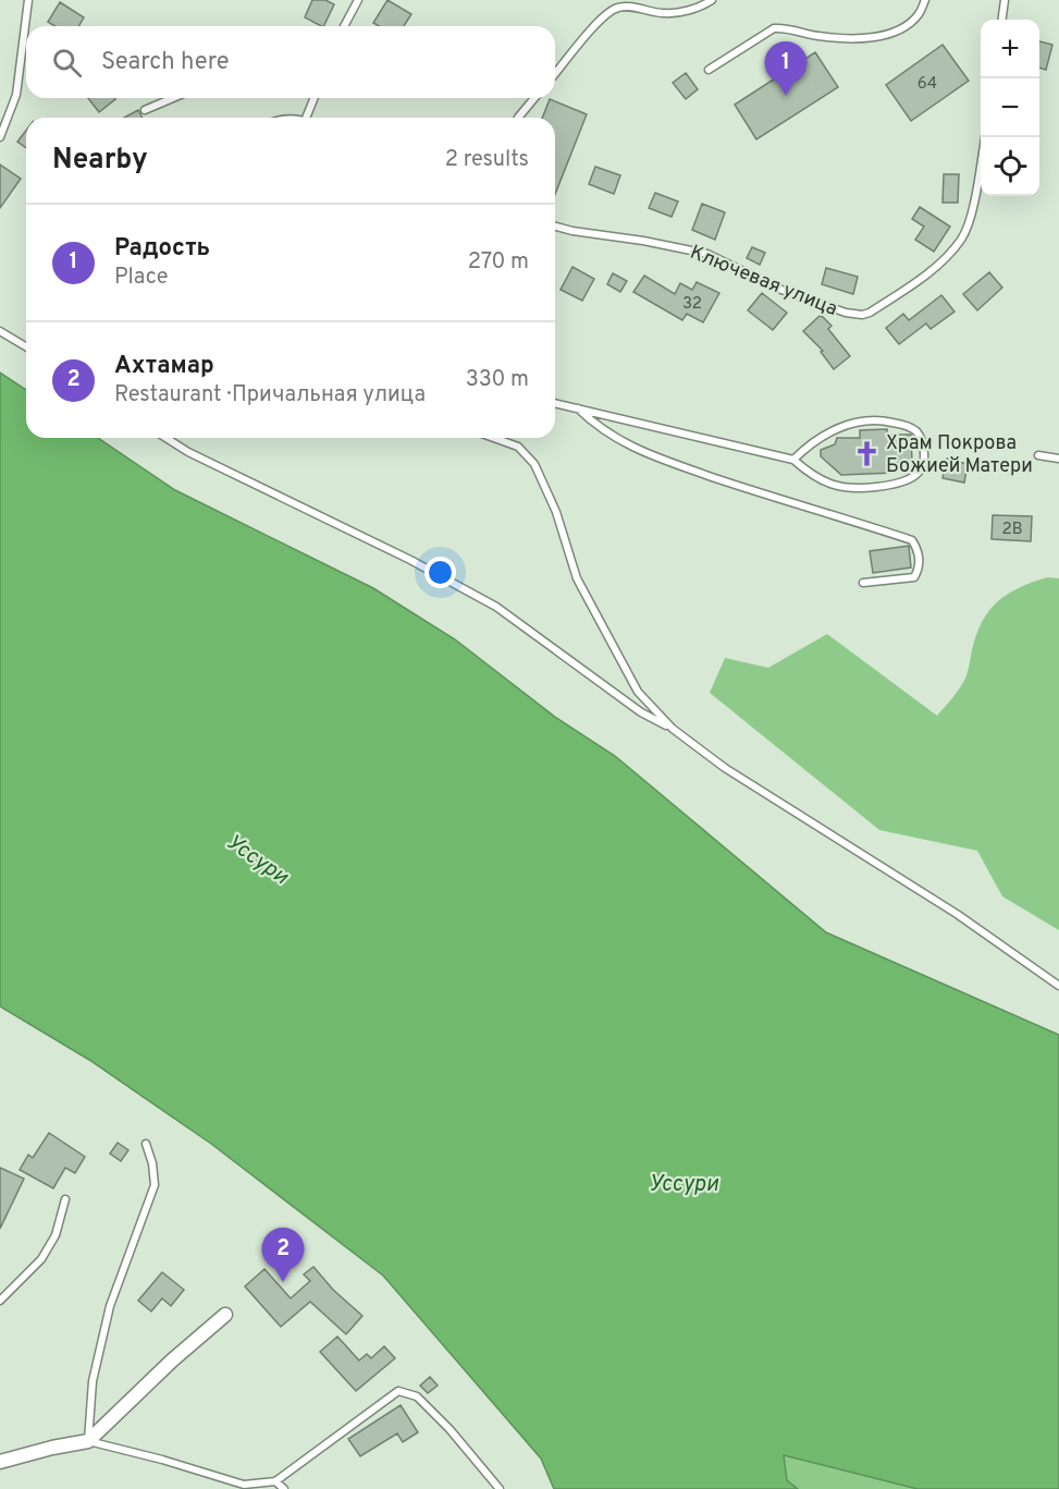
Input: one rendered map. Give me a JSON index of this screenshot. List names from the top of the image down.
{
  "streets": {
    "lane": ["Ключевая улица"]
  },
  "water": ["Уссури"],
  "places": {
    "church": ["Храм Покрова Божией Матери"]
  },
  "house_numbers": ["64", "32", "2В"],
  "page": {
    "map_buttons": ["+", "−"],
    "search": "Search here",
    "pins": ["1", "2"],
    "heading": ["Nearby", "2 results"],
    "list": [
      {
        "mark": "1",
        "name": "Радость",
        "note": "Place",
        "value": "270 m"
      },
      {
        "mark": "2",
        "name": "Ахтамар",
        "note": "Restaurant · Причальная улица",
        "value": "330 m"
      }
    ]
  }
}
